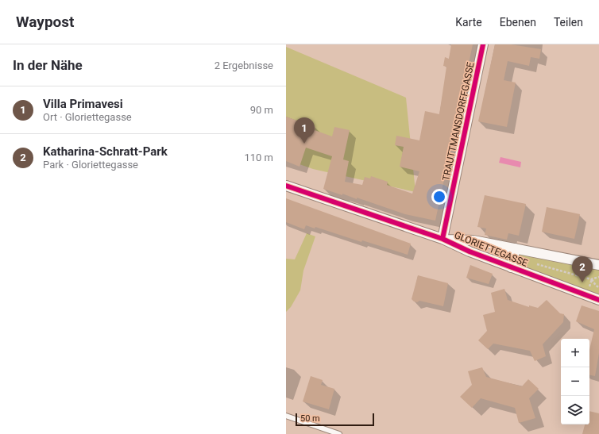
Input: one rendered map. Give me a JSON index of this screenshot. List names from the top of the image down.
{
  "streets": {
    "street": ["TRAUTTMANSDORFFGASSE", "GLORIETTEGASSE"]
  },
  "crossings": [
    ["TRAUTTMANSDORFFGASSE", "GLORIETTEGASSE"]
  ],
  "scale_bar": "50 m",
  "page": {
    "header": "Waypost",
    "nav": ["Karte", "Ebenen", "Teilen"],
    "heading": ["In der Nähe", "2 Ergebnisse"],
    "list": [
      {
        "mark": "1",
        "name": "Villa Primavesi",
        "note": "Ort · Gloriettegasse",
        "value": "90 m"
      },
      {
        "mark": "2",
        "name": "Katharina-Schratt-Park",
        "note": "Park · Gloriettegasse",
        "value": "110 m"
      }
    ],
    "pins": ["1", "2"],
    "map_buttons": ["+", "−"],
    "scale": "50 m"
  }
}
